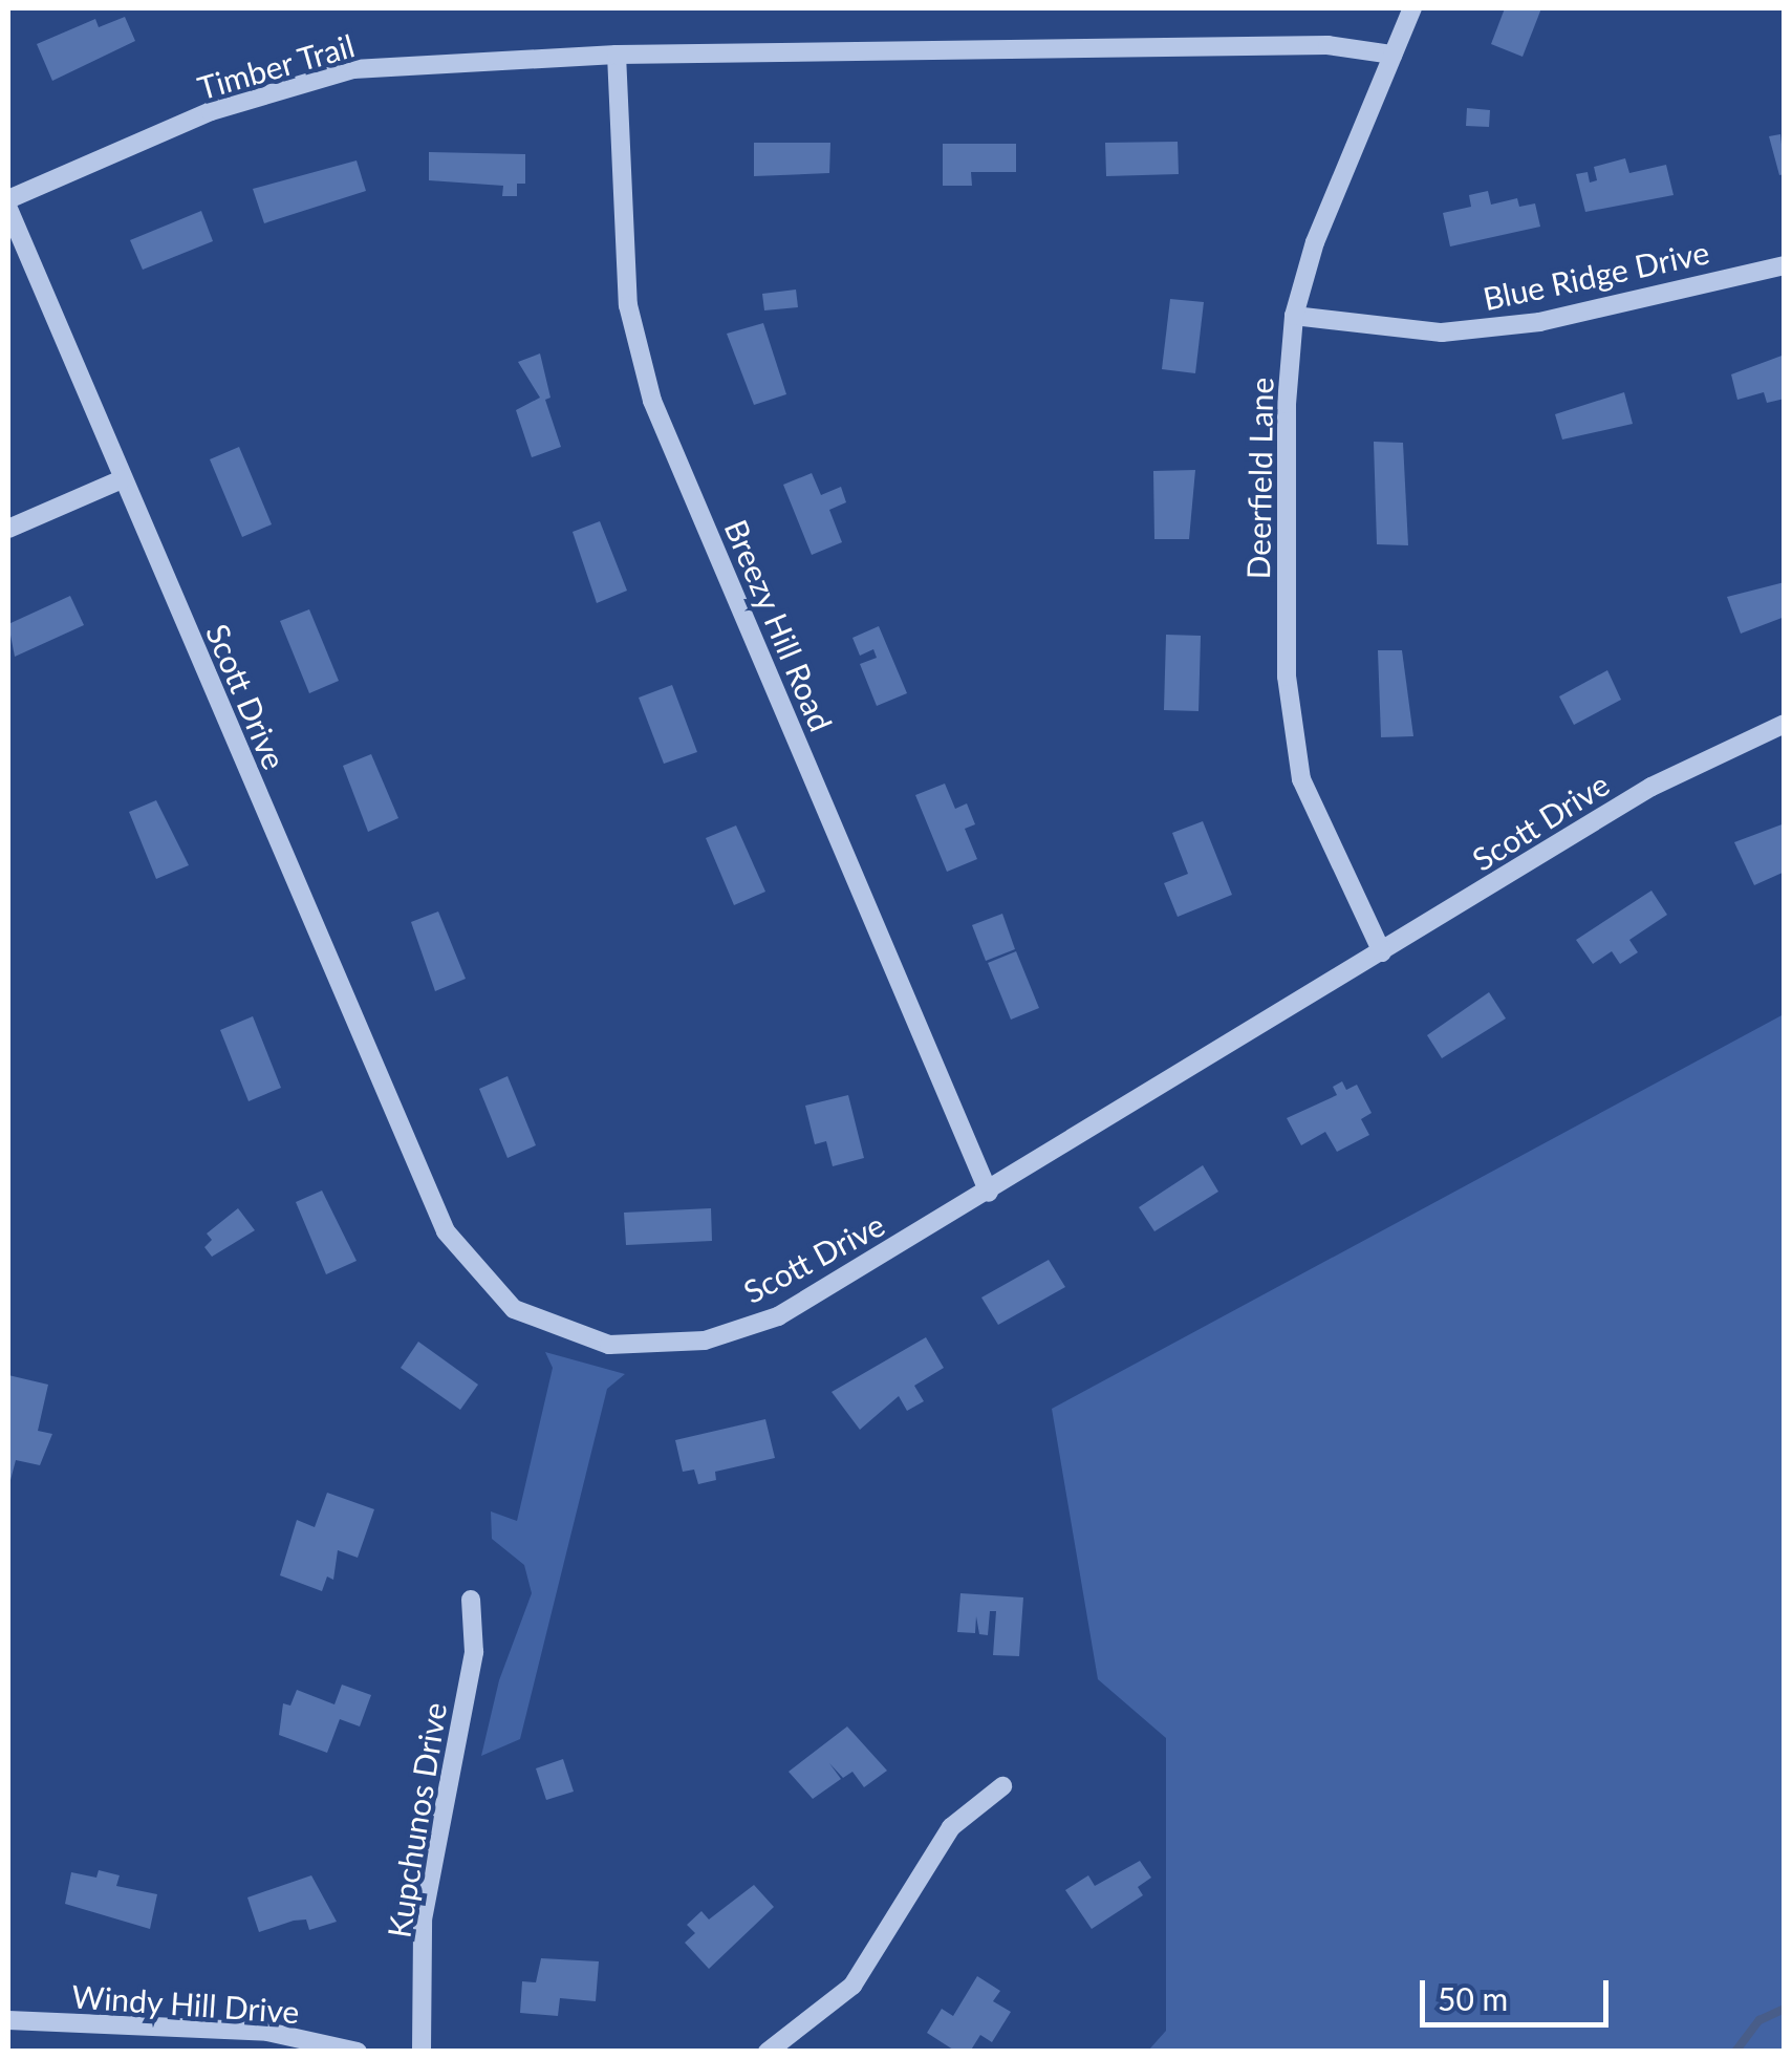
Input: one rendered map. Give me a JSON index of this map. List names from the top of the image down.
{
  "streets": {
    "street": [
      "Timber Trail",
      "Blue Ridge Drive",
      "Deerfield Lane",
      "Breezy Hill Road",
      "Scott Drive",
      "Kupchunos Drive",
      "Windy Hill Drive"
    ]
  },
  "crossings": [
    ["Timber Trail", "Deerfield Lane"],
    ["Timber Trail", "Breezy Hill Road"],
    ["Blue Ridge Drive", "Deerfield Lane"],
    ["Deerfield Lane", "Scott Drive"],
    ["Breezy Hill Road", "Scott Drive"]
  ],
  "scale_bar": "50 m"
}
